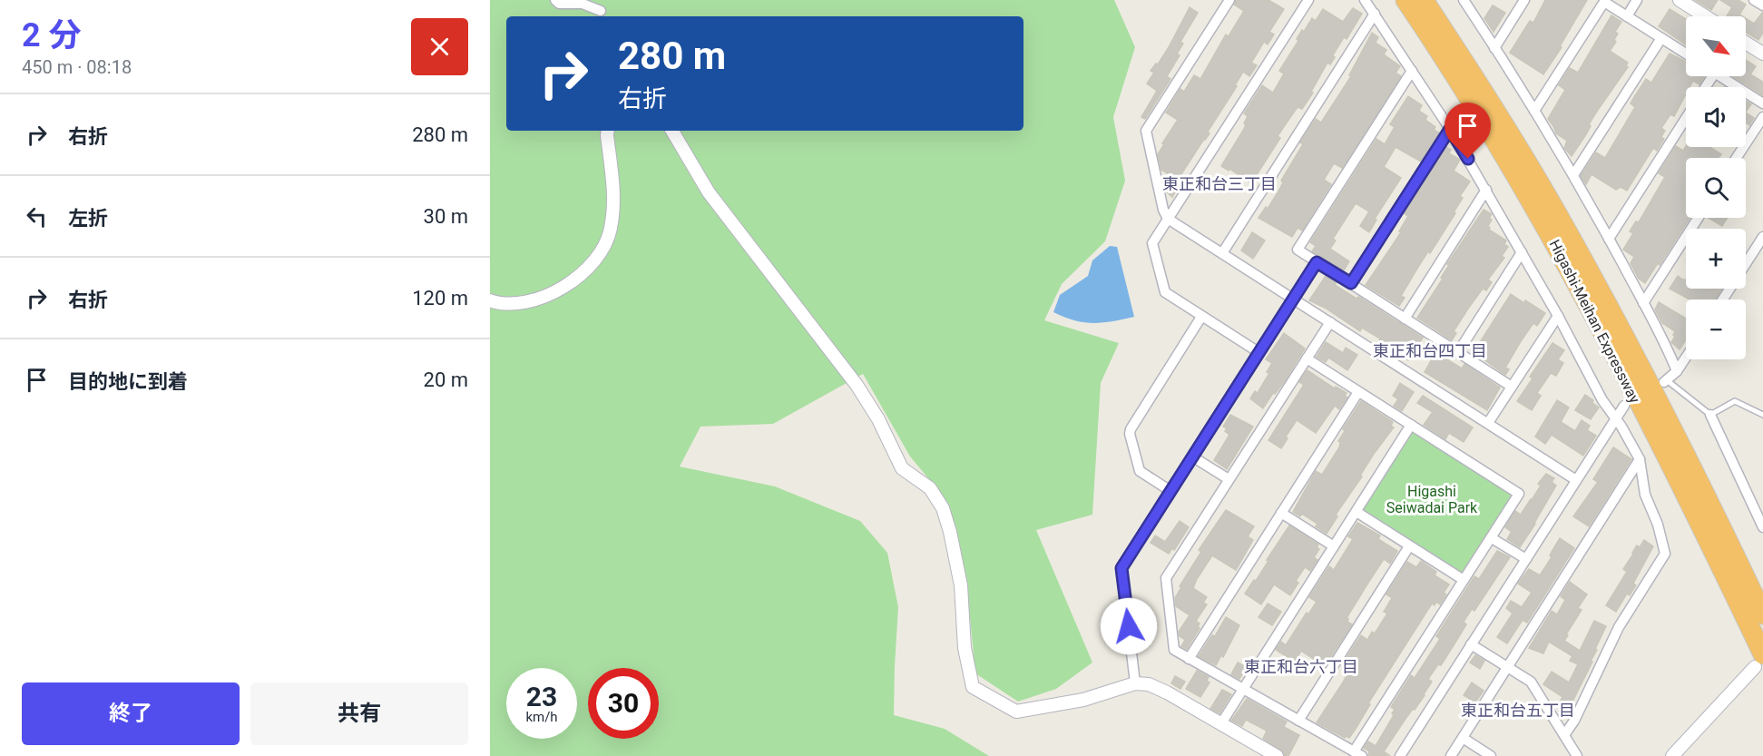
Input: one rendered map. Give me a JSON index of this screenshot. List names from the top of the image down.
{
  "streets": {
    "highway": ["Higashi-Meihan Expressway"]
  },
  "districts": [
    "東正和台三丁目",
    "東正和台四丁目",
    "東正和台六丁目",
    "東正和台五丁目"
  ],
  "parks": ["Higashi Seiwadai Park"],
  "north": "bottom right",
  "page": {
    "heading": ["2 分", "450 m · 08:18"],
    "map_buttons": ["+", "−"],
    "turn": ["280 m", "右折"],
    "list": [
      {
        "name": "右折",
        "value": "280 m"
      },
      {
        "name": "左折",
        "value": "30 m"
      },
      {
        "name": "右折",
        "value": "120 m"
      },
      {
        "name": "目的地に到着",
        "value": "20 m"
      }
    ],
    "speed": "23 km/h",
    "limit": "30",
    "buttons": ["終了", "共有"]
  }
}
